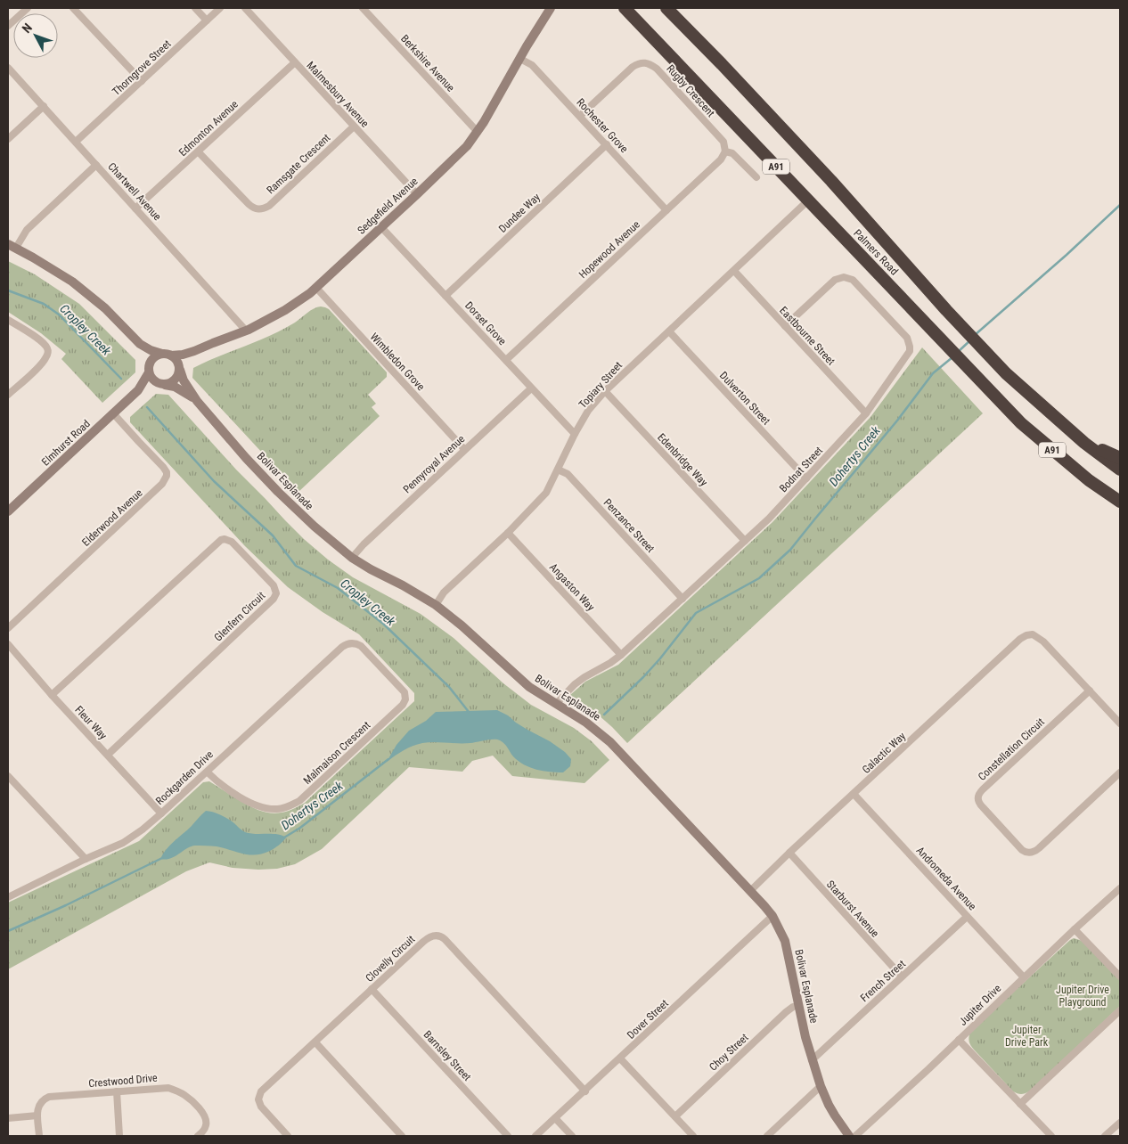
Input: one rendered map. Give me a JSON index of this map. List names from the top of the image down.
{
  "streets": {
    "highway": ["A91", "Palmers Road"],
    "street": [
      "Berkshire Avenue",
      "Thorngrove Street",
      "Rugby Crescent",
      "Malmesbury Avenue",
      "Rochester Grove",
      "Edmonton Avenue",
      "Ramsgate Crescent",
      "Chartwell Avenue",
      "Sedgefield Avenue",
      "Dundee Way",
      "Hopewood Avenue",
      "Dorset Grove",
      "Eastbourne Street",
      "Wimbledon Grove",
      "Topiary Street",
      "Dulverton Street",
      "Elmhurst Road",
      "Edenbridge Way",
      "Pennyroyal Avenue",
      "Bodnat Street",
      "Bolivar Esplanade",
      "Elderwood Avenue",
      "Penzance Street",
      "Angaston Way",
      "Glenfern Circuit",
      "Fleur Way",
      "Constellation Circuit",
      "Malmaison Crescent",
      "Galactic Way",
      "Rockgarden Drive",
      "Andromeda Avenue",
      "Starburst Avenue",
      "Clovelly Circuit",
      "French Street",
      "Jupiter Drive",
      "Dover Street",
      "Choy Street",
      "Barnsley Street",
      "Crestwood Drive"
    ]
  },
  "crossings": [
    ["Berkshire Avenue", "Sedgefield Avenue"],
    ["Thorngrove Street", "Chartwell Avenue"],
    ["Rugby Crescent", "Rochester Grove"],
    ["Rugby Crescent", "Hopewood Avenue"],
    ["Malmesbury Avenue", "Edmonton Avenue"],
    ["Malmesbury Avenue", "Ramsgate Crescent"],
    ["Malmesbury Avenue", "Sedgefield Avenue"],
    ["Rochester Grove", "Sedgefield Avenue"],
    ["Rochester Grove", "Dundee Way"],
    ["Rochester Grove", "Hopewood Avenue"],
    ["Edmonton Avenue", "Ramsgate Crescent"],
    ["Edmonton Avenue", "Chartwell Avenue"],
    ["Chartwell Avenue", "Sedgefield Avenue"],
    ["Sedgefield Avenue", "Dorset Grove"],
    ["Sedgefield Avenue", "Wimbledon Grove"],
    ["Sedgefield Avenue", "Elmhurst Road"],
    ["Sedgefield Avenue", "Bolivar Esplanade"],
    ["Dundee Way", "Dorset Grove"],
    ["Hopewood Avenue", "Dorset Grove"],
    ["Palmers Road", "Topiary Street"],
    ["Dorset Grove", "Topiary Street"],
    ["Dorset Grove", "Pennyroyal Avenue"],
    ["Eastbourne Street", "Topiary Street"],
    ["Eastbourne Street", "Bodnat Street"],
    ["Wimbledon Grove", "Pennyroyal Avenue"],
    ["Topiary Street", "Dulverton Street"],
    ["Topiary Street", "Edenbridge Way"],
    ["Topiary Street", "Bolivar Esplanade"],
    ["Topiary Street", "Penzance Street"],
    ["Topiary Street", "Angaston Way"],
    ["Dulverton Street", "Bodnat Street"],
    ["Elmhurst Road", "Bolivar Esplanade"],
    ["Elmhurst Road", "Elderwood Avenue"],
    ["Edenbridge Way", "Bodnat Street"],
    ["Pennyroyal Avenue", "Bolivar Esplanade"],
    ["Bodnat Street", "Bolivar Esplanade"],
    ["Bodnat Street", "Penzance Street"],
    ["Bodnat Street", "Angaston Way"],
    ["Bolivar Esplanade", "Galactic Way"],
    ["Bolivar Esplanade", "French Street"],
    ["Bolivar Esplanade", "Dover Street"],
    ["Bolivar Esplanade", "Choy Street"],
    ["Glenfern Circuit", "Fleur Way"],
    ["Fleur Way", "Rockgarden Drive"],
    ["Constellation Circuit", "Galactic Way"],
    ["Malmaison Crescent", "Rockgarden Drive"],
    ["Galactic Way", "Andromeda Avenue"],
    ["Galactic Way", "Starburst Avenue"],
    ["Andromeda Avenue", "French Street"],
    ["Andromeda Avenue", "Jupiter Drive"],
    ["Starburst Avenue", "French Street"],
    ["Clovelly Circuit", "Dover Street"],
    ["Clovelly Circuit", "Barnsley Street"]
  ],
  "water": ["Cropley Creek", "Dohertys Creek"],
  "parks": ["Jupiter Drive Playground", "Jupiter Drive Park"],
  "north": "top left"
}
